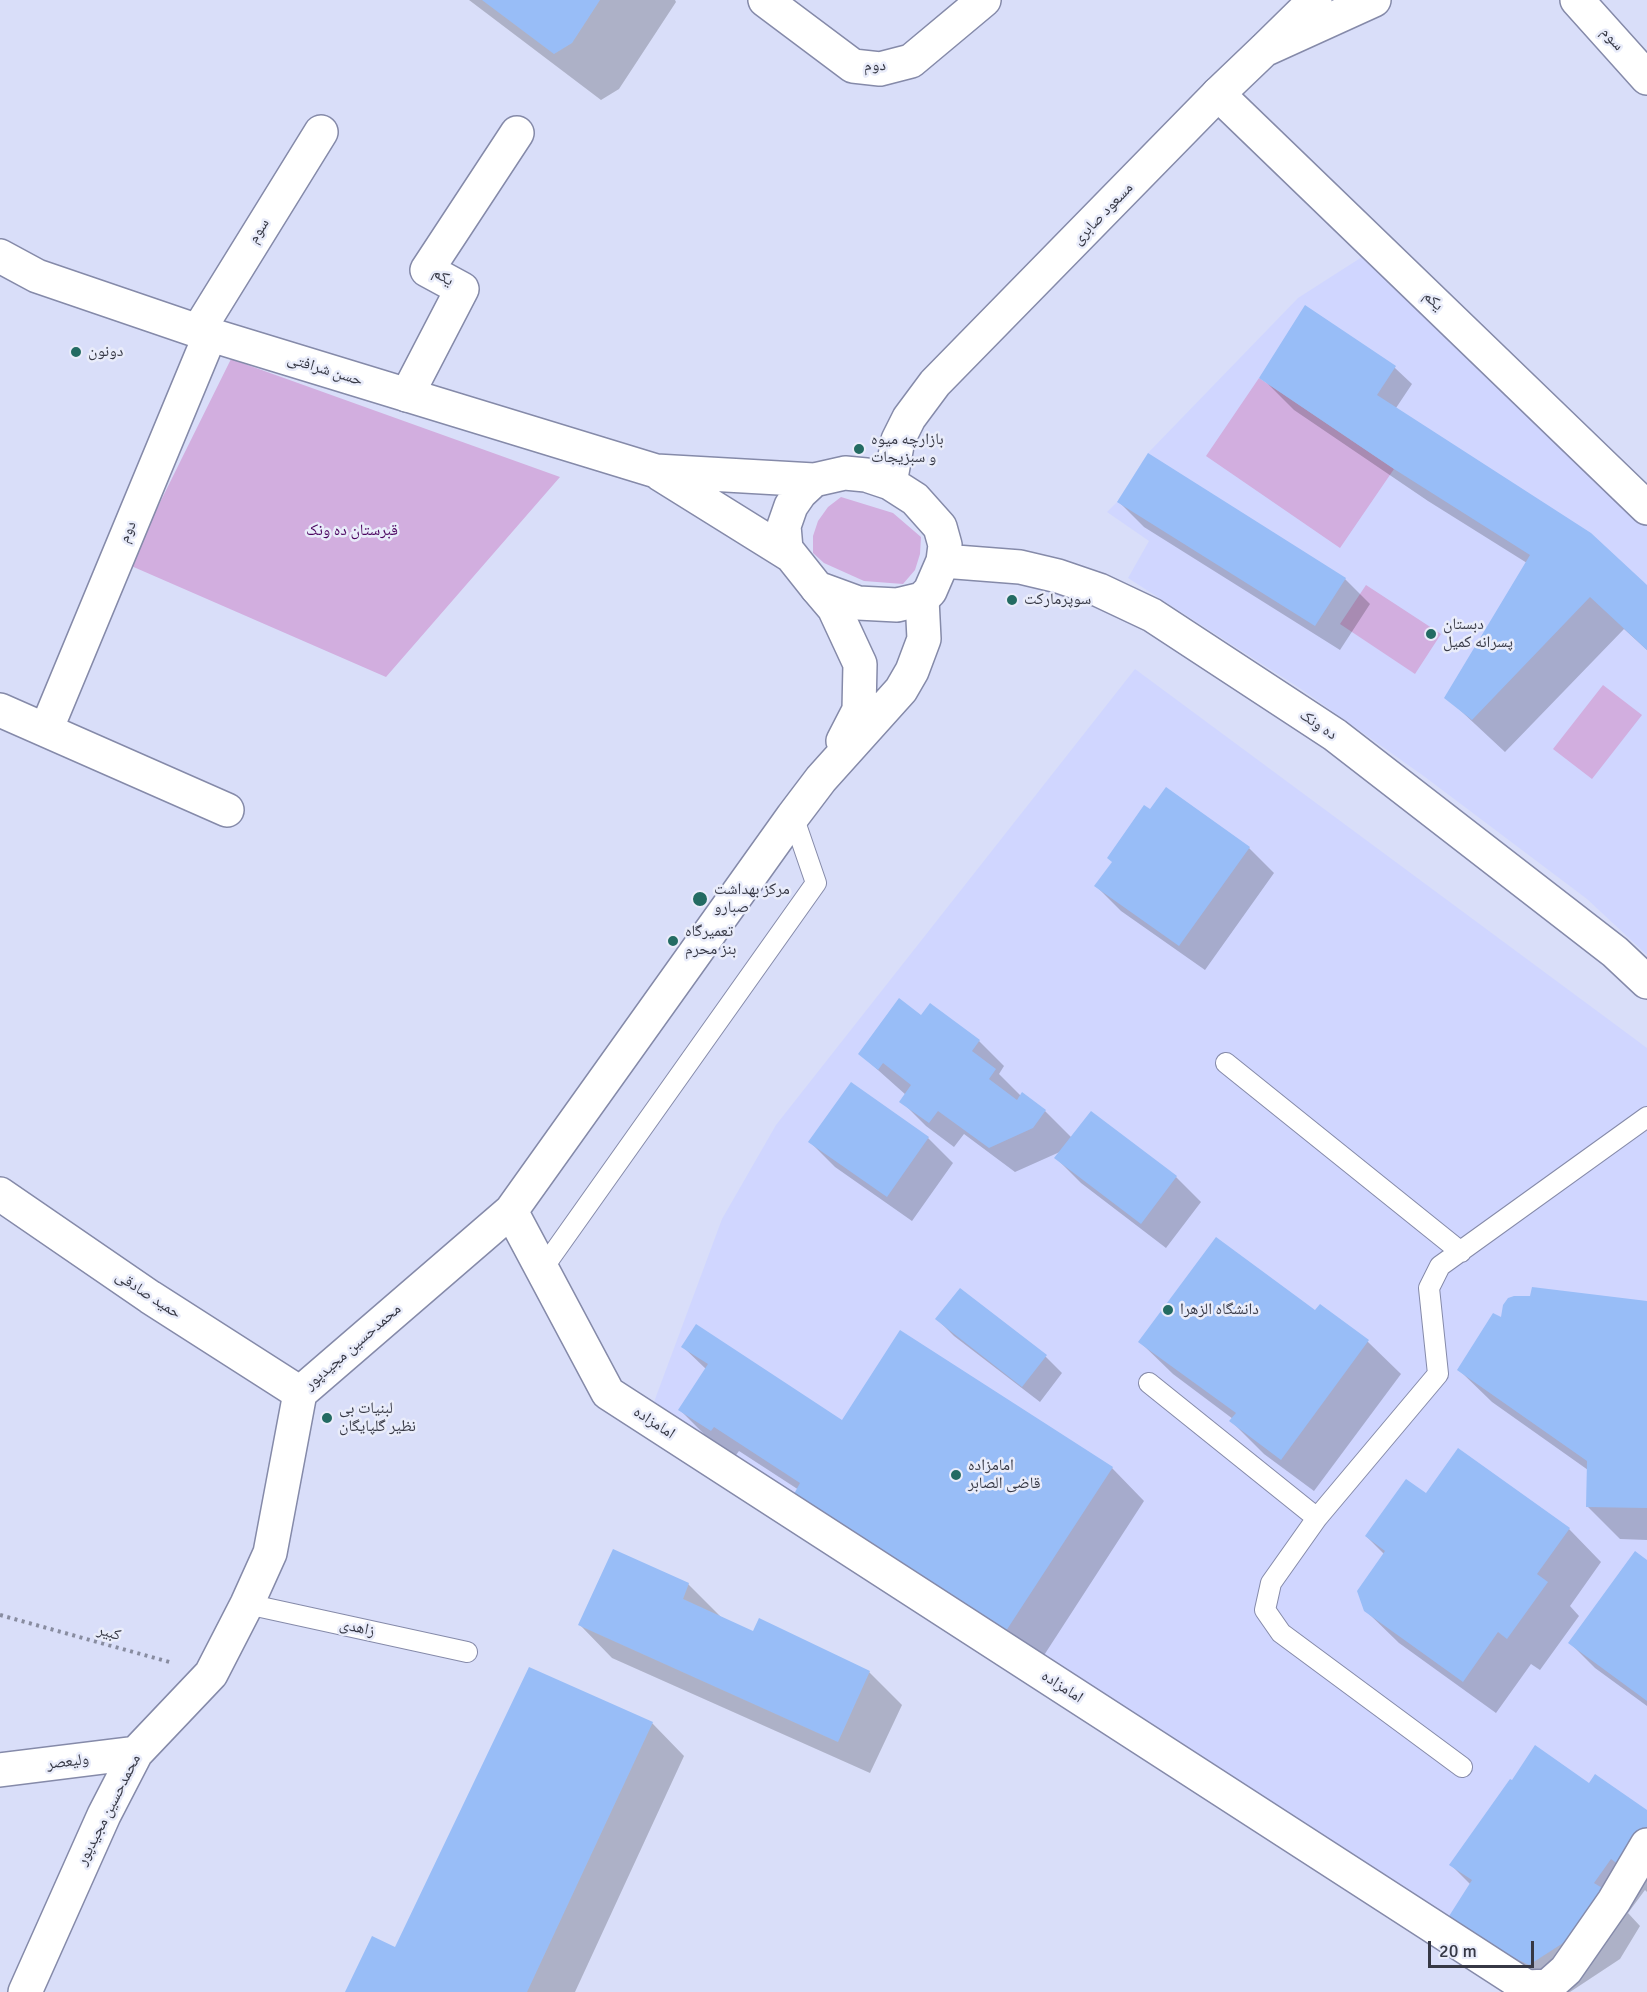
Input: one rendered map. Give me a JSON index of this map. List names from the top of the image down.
{
  "streets": {
    "street": [
      "سوم",
      "دوم",
      "مسعود صابری",
      "یکم",
      "حسن شرافتی",
      "ده ونک",
      "حمید صادقی",
      "محمدحسین مجیدپور",
      "امامزاده",
      "ولیعصر"
    ],
    "lane": ["زاهدی"],
    "path": ["کبیر"]
  },
  "crossings": [
    ["سوم", "دوم"],
    ["سوم", "حسن شرافتی"],
    ["دوم", "حسن شرافتی"],
    ["مسعود صابری", "یکم"],
    ["مسعود صابری", "ده ونک"],
    ["یکم", "حسن شرافتی"],
    ["حمید صادقی", "محمدحسین مجیدپور"],
    ["محمدحسین مجیدپور", "امامزاده"],
    ["محمدحسین مجیدپور", "زاهدی"],
    ["محمدحسین مجیدپور", "کبیر"],
    ["محمدحسین مجیدپور", "ولیعصر"]
  ],
  "parks": ["قبرستان ده ونک"],
  "places": [
    "دونون",
    "بازارچه میوه و سبزیجات",
    "سوپرمارکت",
    "دبستان پسرانه كميل",
    "مرکز بهداشت صبارو",
    "تعمیرگاه بنز محرم",
    "دانشگاه الزهرا",
    "لبنیات بی نظیر گلپایگان",
    "امامزاده قاضی الصابر"
  ],
  "scale_bar": "20 m"
}
